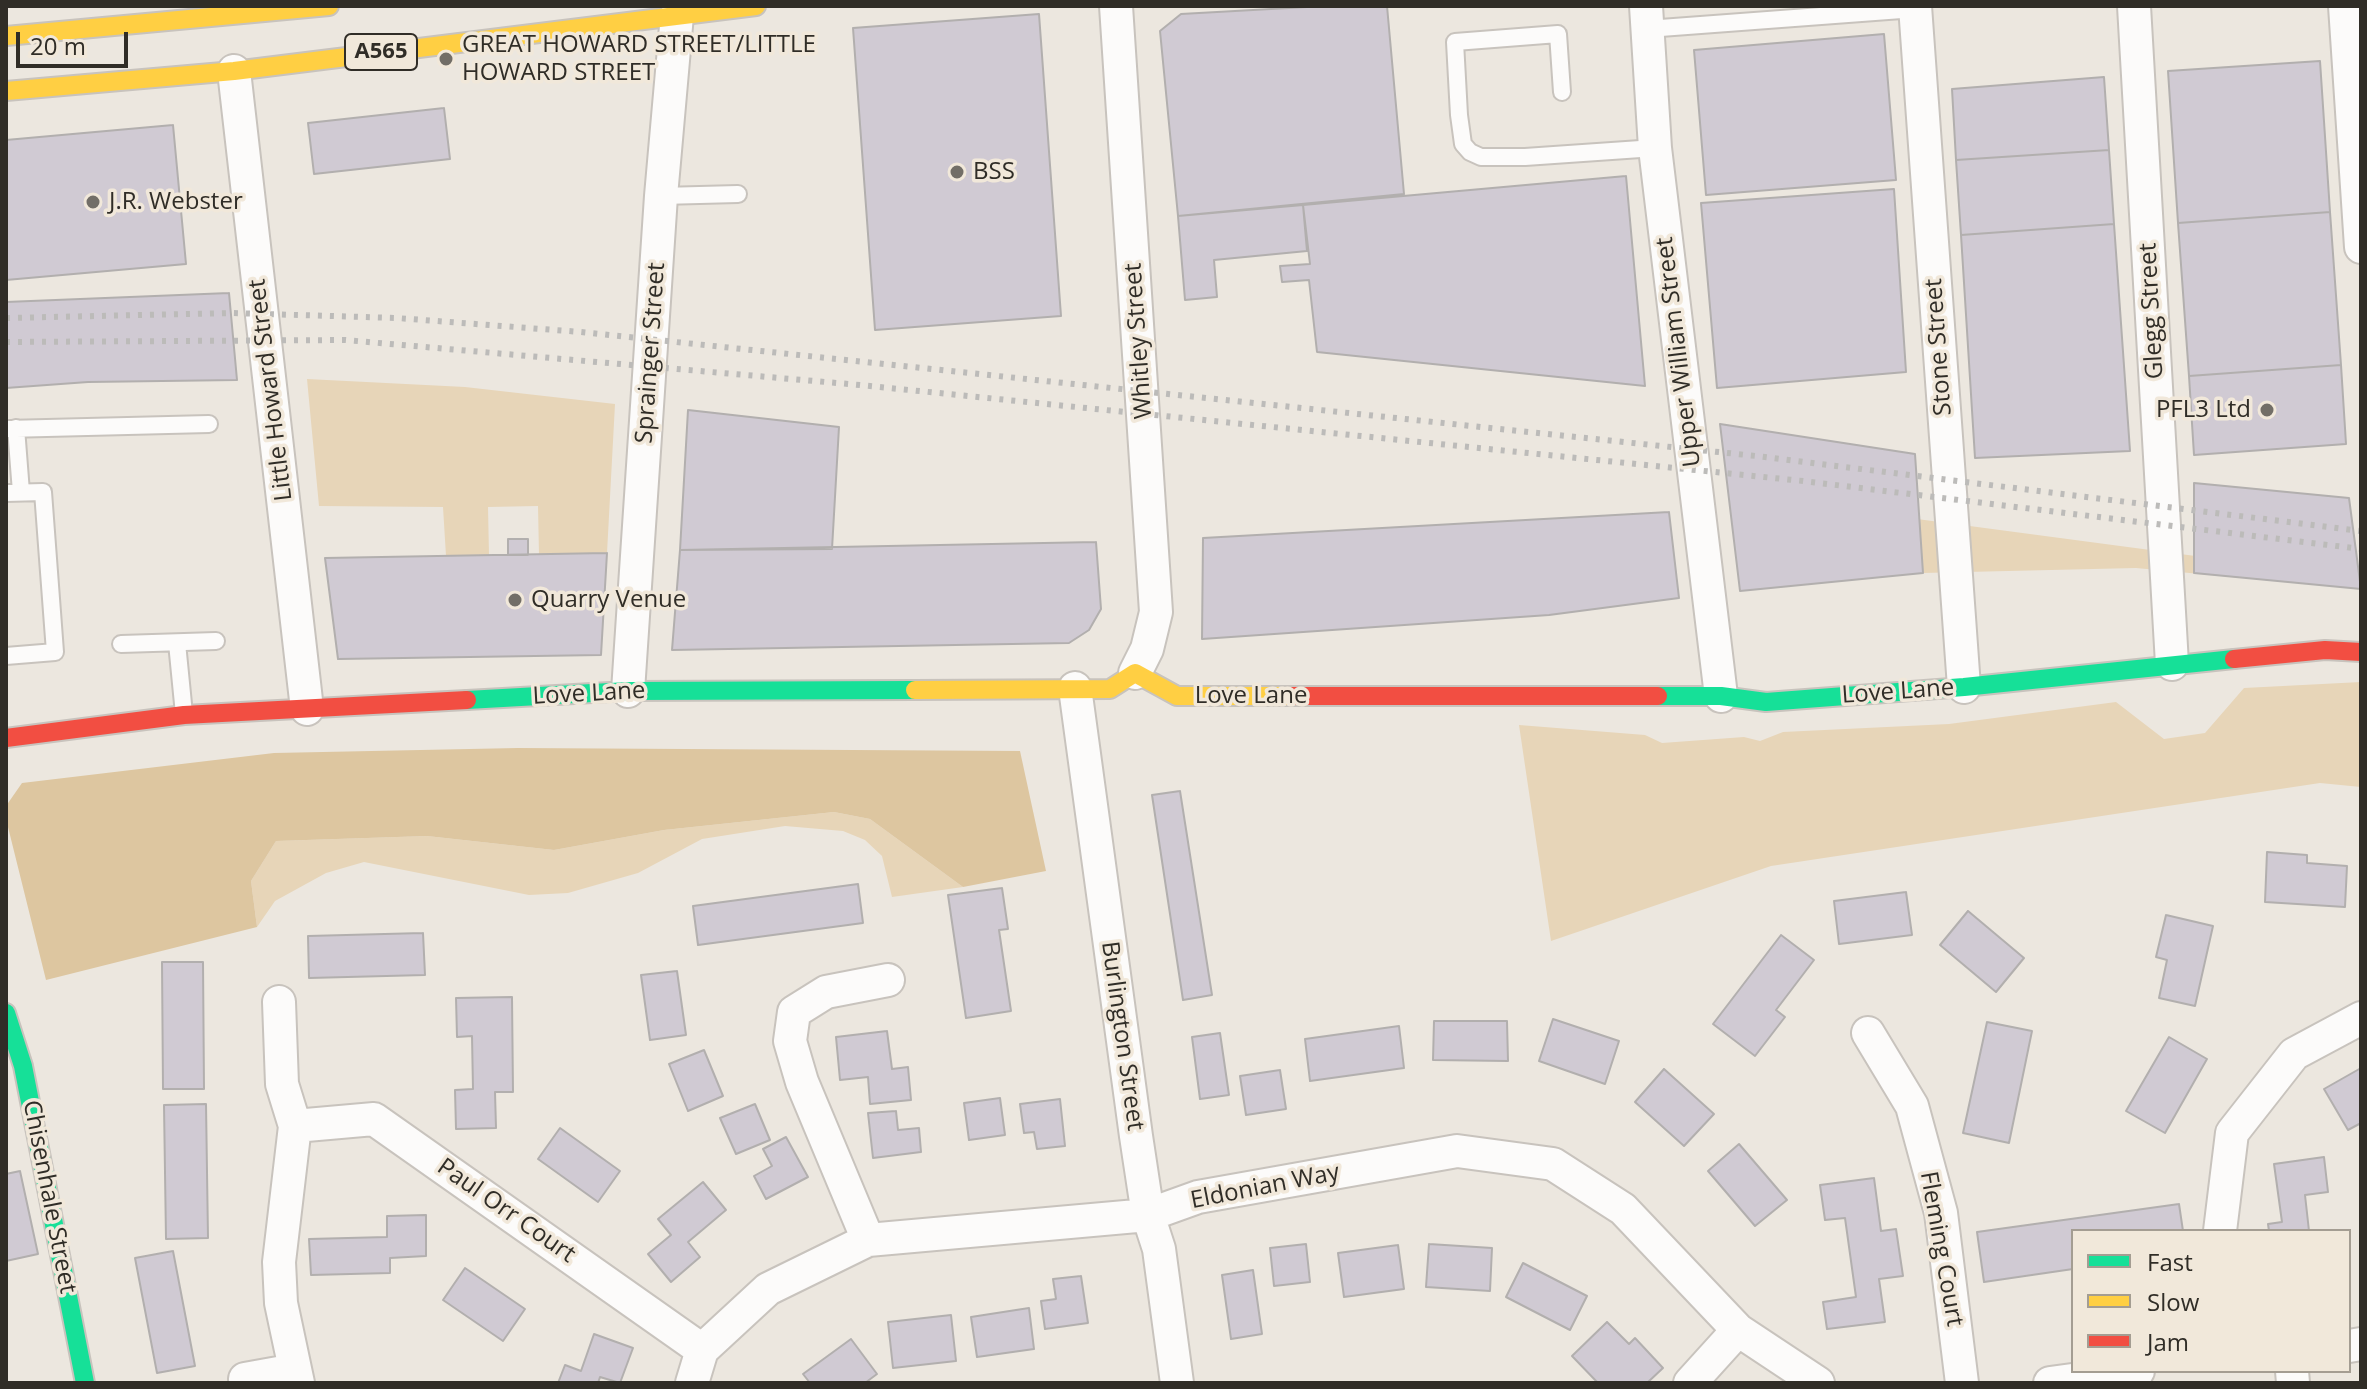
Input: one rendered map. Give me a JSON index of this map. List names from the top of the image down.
{
  "streets": {
    "main road": ["A565", "Love Lane", "Chisenhale Street"],
    "street": [
      "Glegg Street",
      "Whitley Street",
      "Stone Street",
      "Upper William Street",
      "Sprainger Street",
      "Little Howard Street",
      "Burlington Street",
      "Eldonian Way",
      "Paul Orr Court",
      "Fleming Court"
    ]
  },
  "crossings": [
    ["A565", "Sprainger Street"],
    ["A565", "Little Howard Street"],
    ["Glegg Street", "Love Lane"],
    ["Whitley Street", "Love Lane"],
    ["Stone Street", "Love Lane"],
    ["Upper William Street", "Love Lane"],
    ["Sprainger Street", "Love Lane"],
    ["Little Howard Street", "Love Lane"],
    ["Love Lane", "Burlington Street"],
    ["Burlington Street", "Eldonian Way"],
    ["Eldonian Way", "Paul Orr Court"]
  ],
  "places": [
    "GREAT HOWARD STREET/LITTLE HOWARD STREET",
    "BSS",
    "J.R. Webster",
    "PFL3 Ltd",
    "Quarry Venue"
  ],
  "legend": ["Fast", "Slow", "Jam"],
  "scale_bar": "20 m"
}
